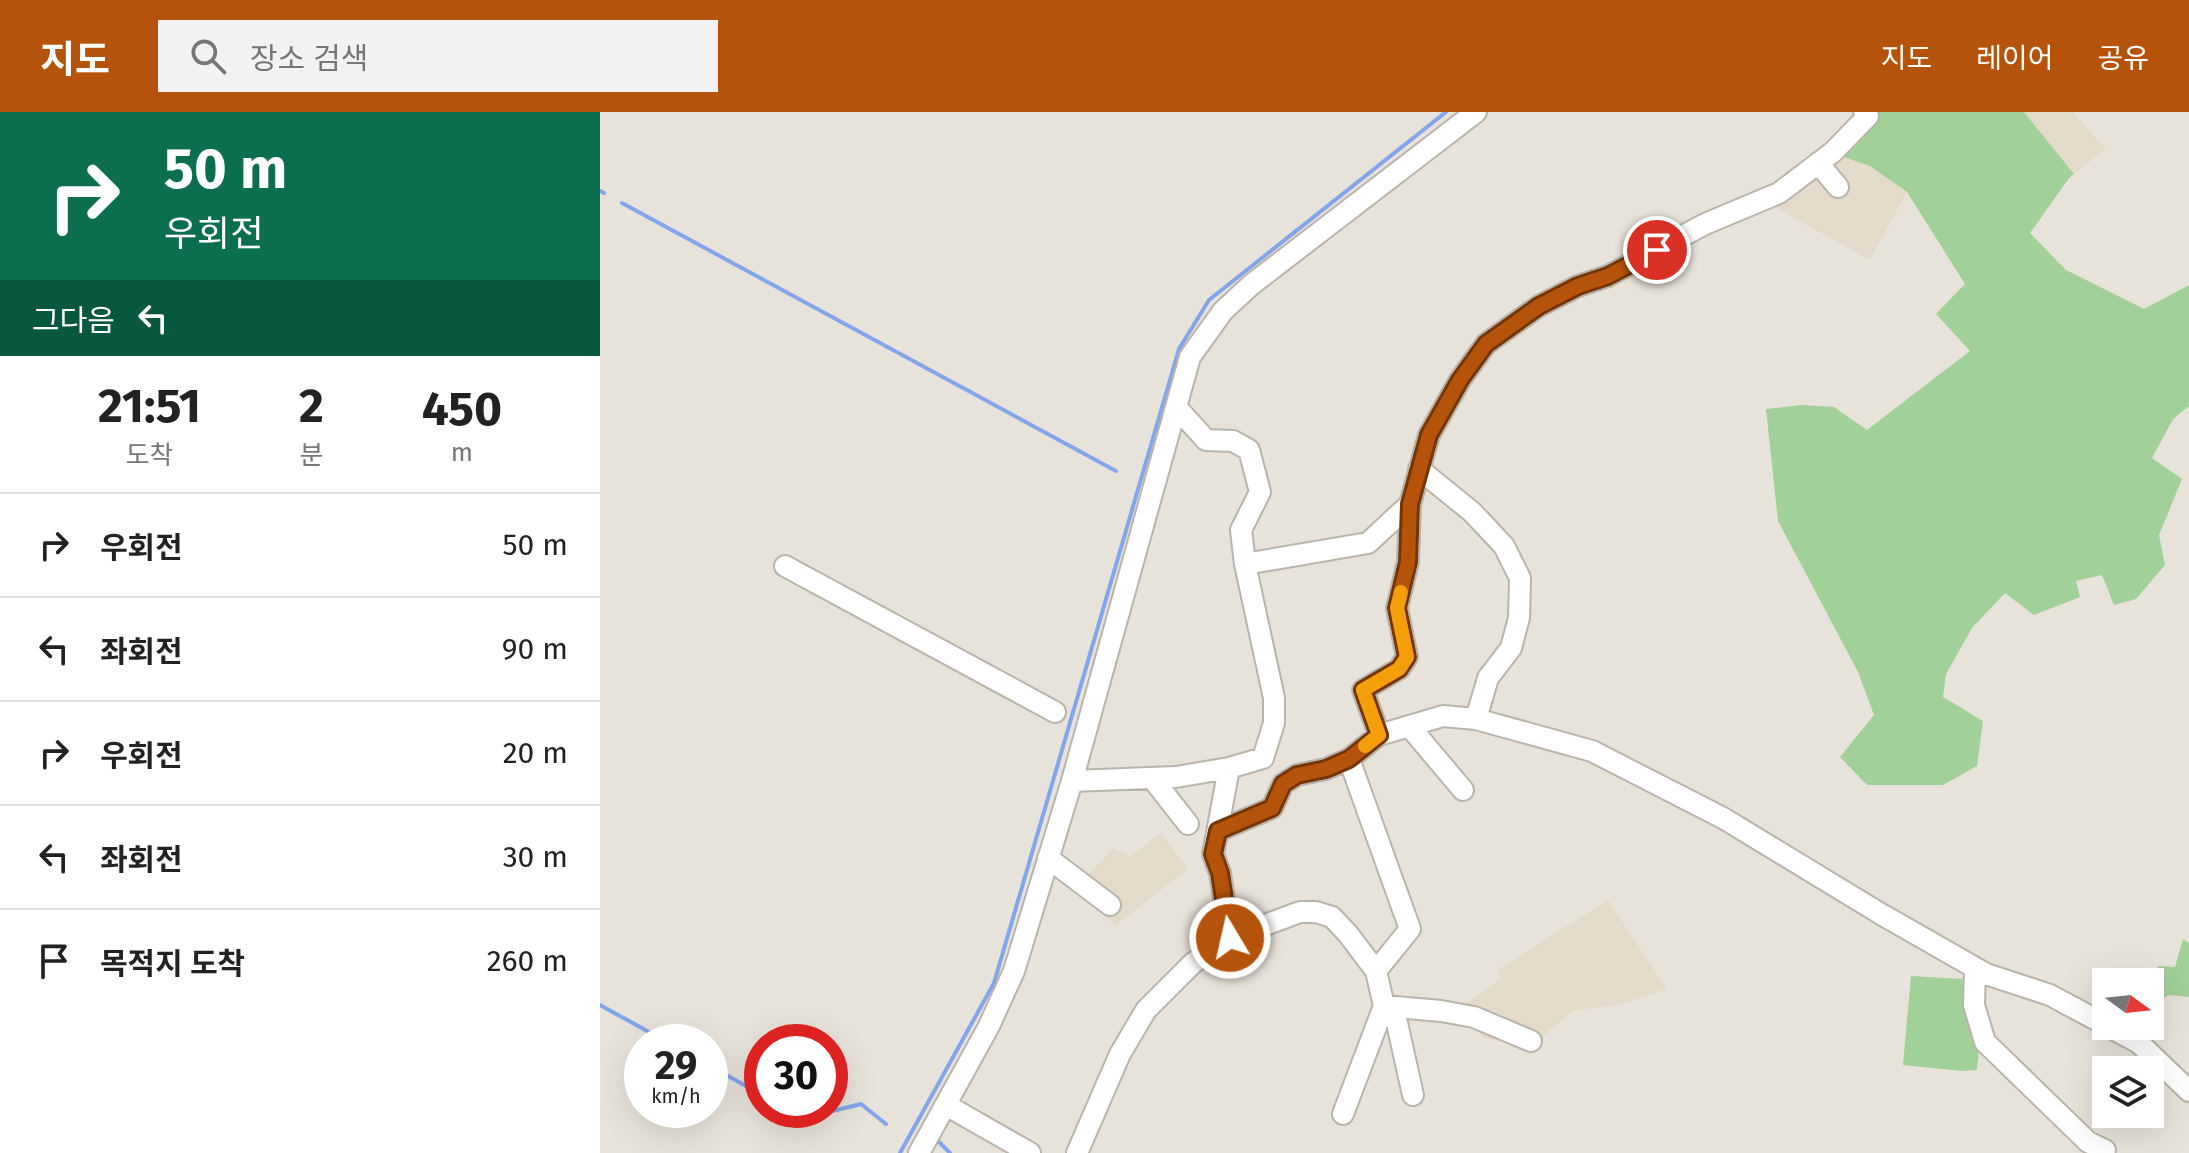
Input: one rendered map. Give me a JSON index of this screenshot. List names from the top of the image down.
{
  "north": "right",
  "page": {
    "header": "지도",
    "search": "장소 검색",
    "nav": ["지도", "레이어", "공유"],
    "turn": ["50 m", "우회전"],
    "then": "그다음",
    "eta": [
      "21:51",
      "도착",
      "2",
      "분",
      "450",
      "m"
    ],
    "list": [
      {
        "name": "우회전",
        "value": "50 m"
      },
      {
        "name": "좌회전",
        "value": "90 m"
      },
      {
        "name": "우회전",
        "value": "20 m"
      },
      {
        "name": "좌회전",
        "value": "30 m"
      },
      {
        "name": "목적지 도착",
        "value": "260 m"
      }
    ],
    "speed": "29 km/h",
    "limit": "30"
  }
}
